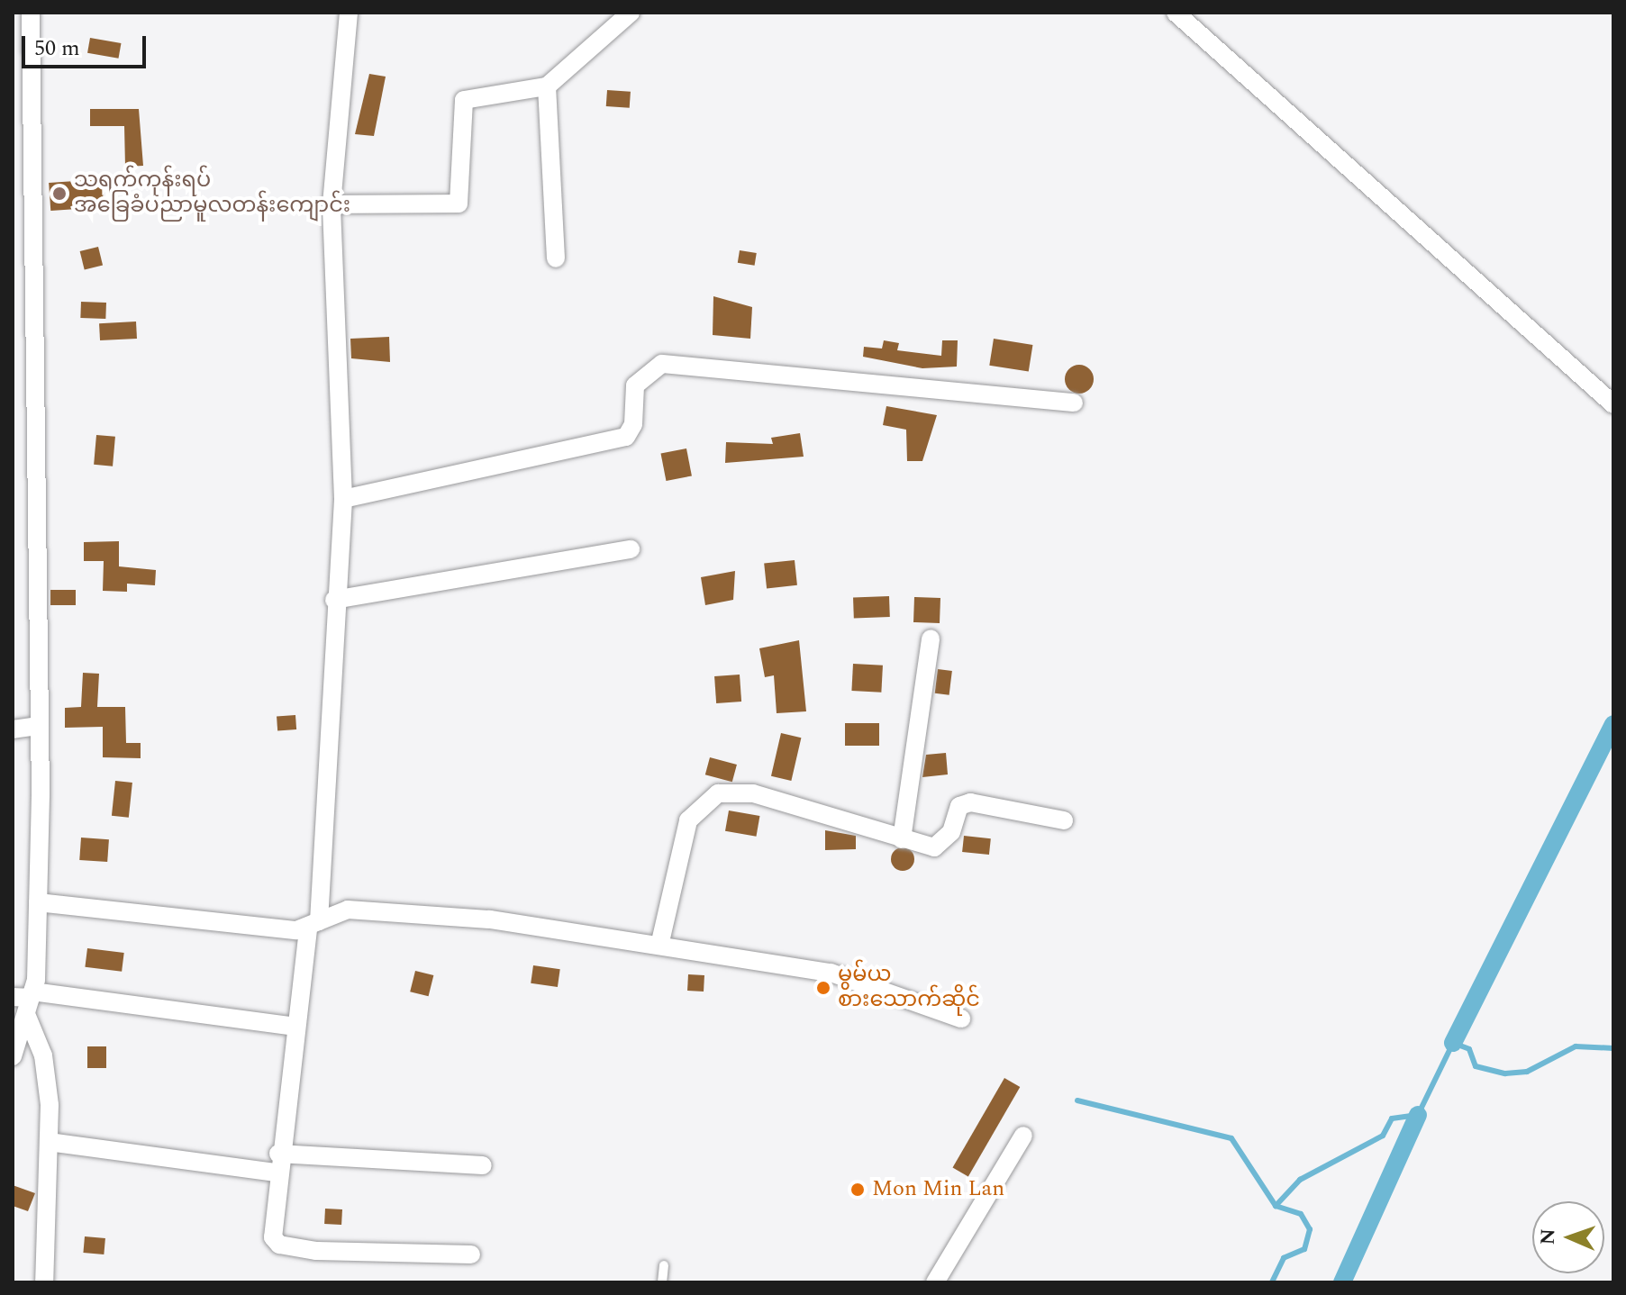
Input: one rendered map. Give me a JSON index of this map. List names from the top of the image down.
{
  "places": ["သရက်ကုန်းရပ် အခြေခံပညာမူလတန်းကျောင်း", "မွမ်ယ စားသောက်ဆိုင်", "Mon Min Lan"],
  "scale_bar": "50 m",
  "north": "left"
}
